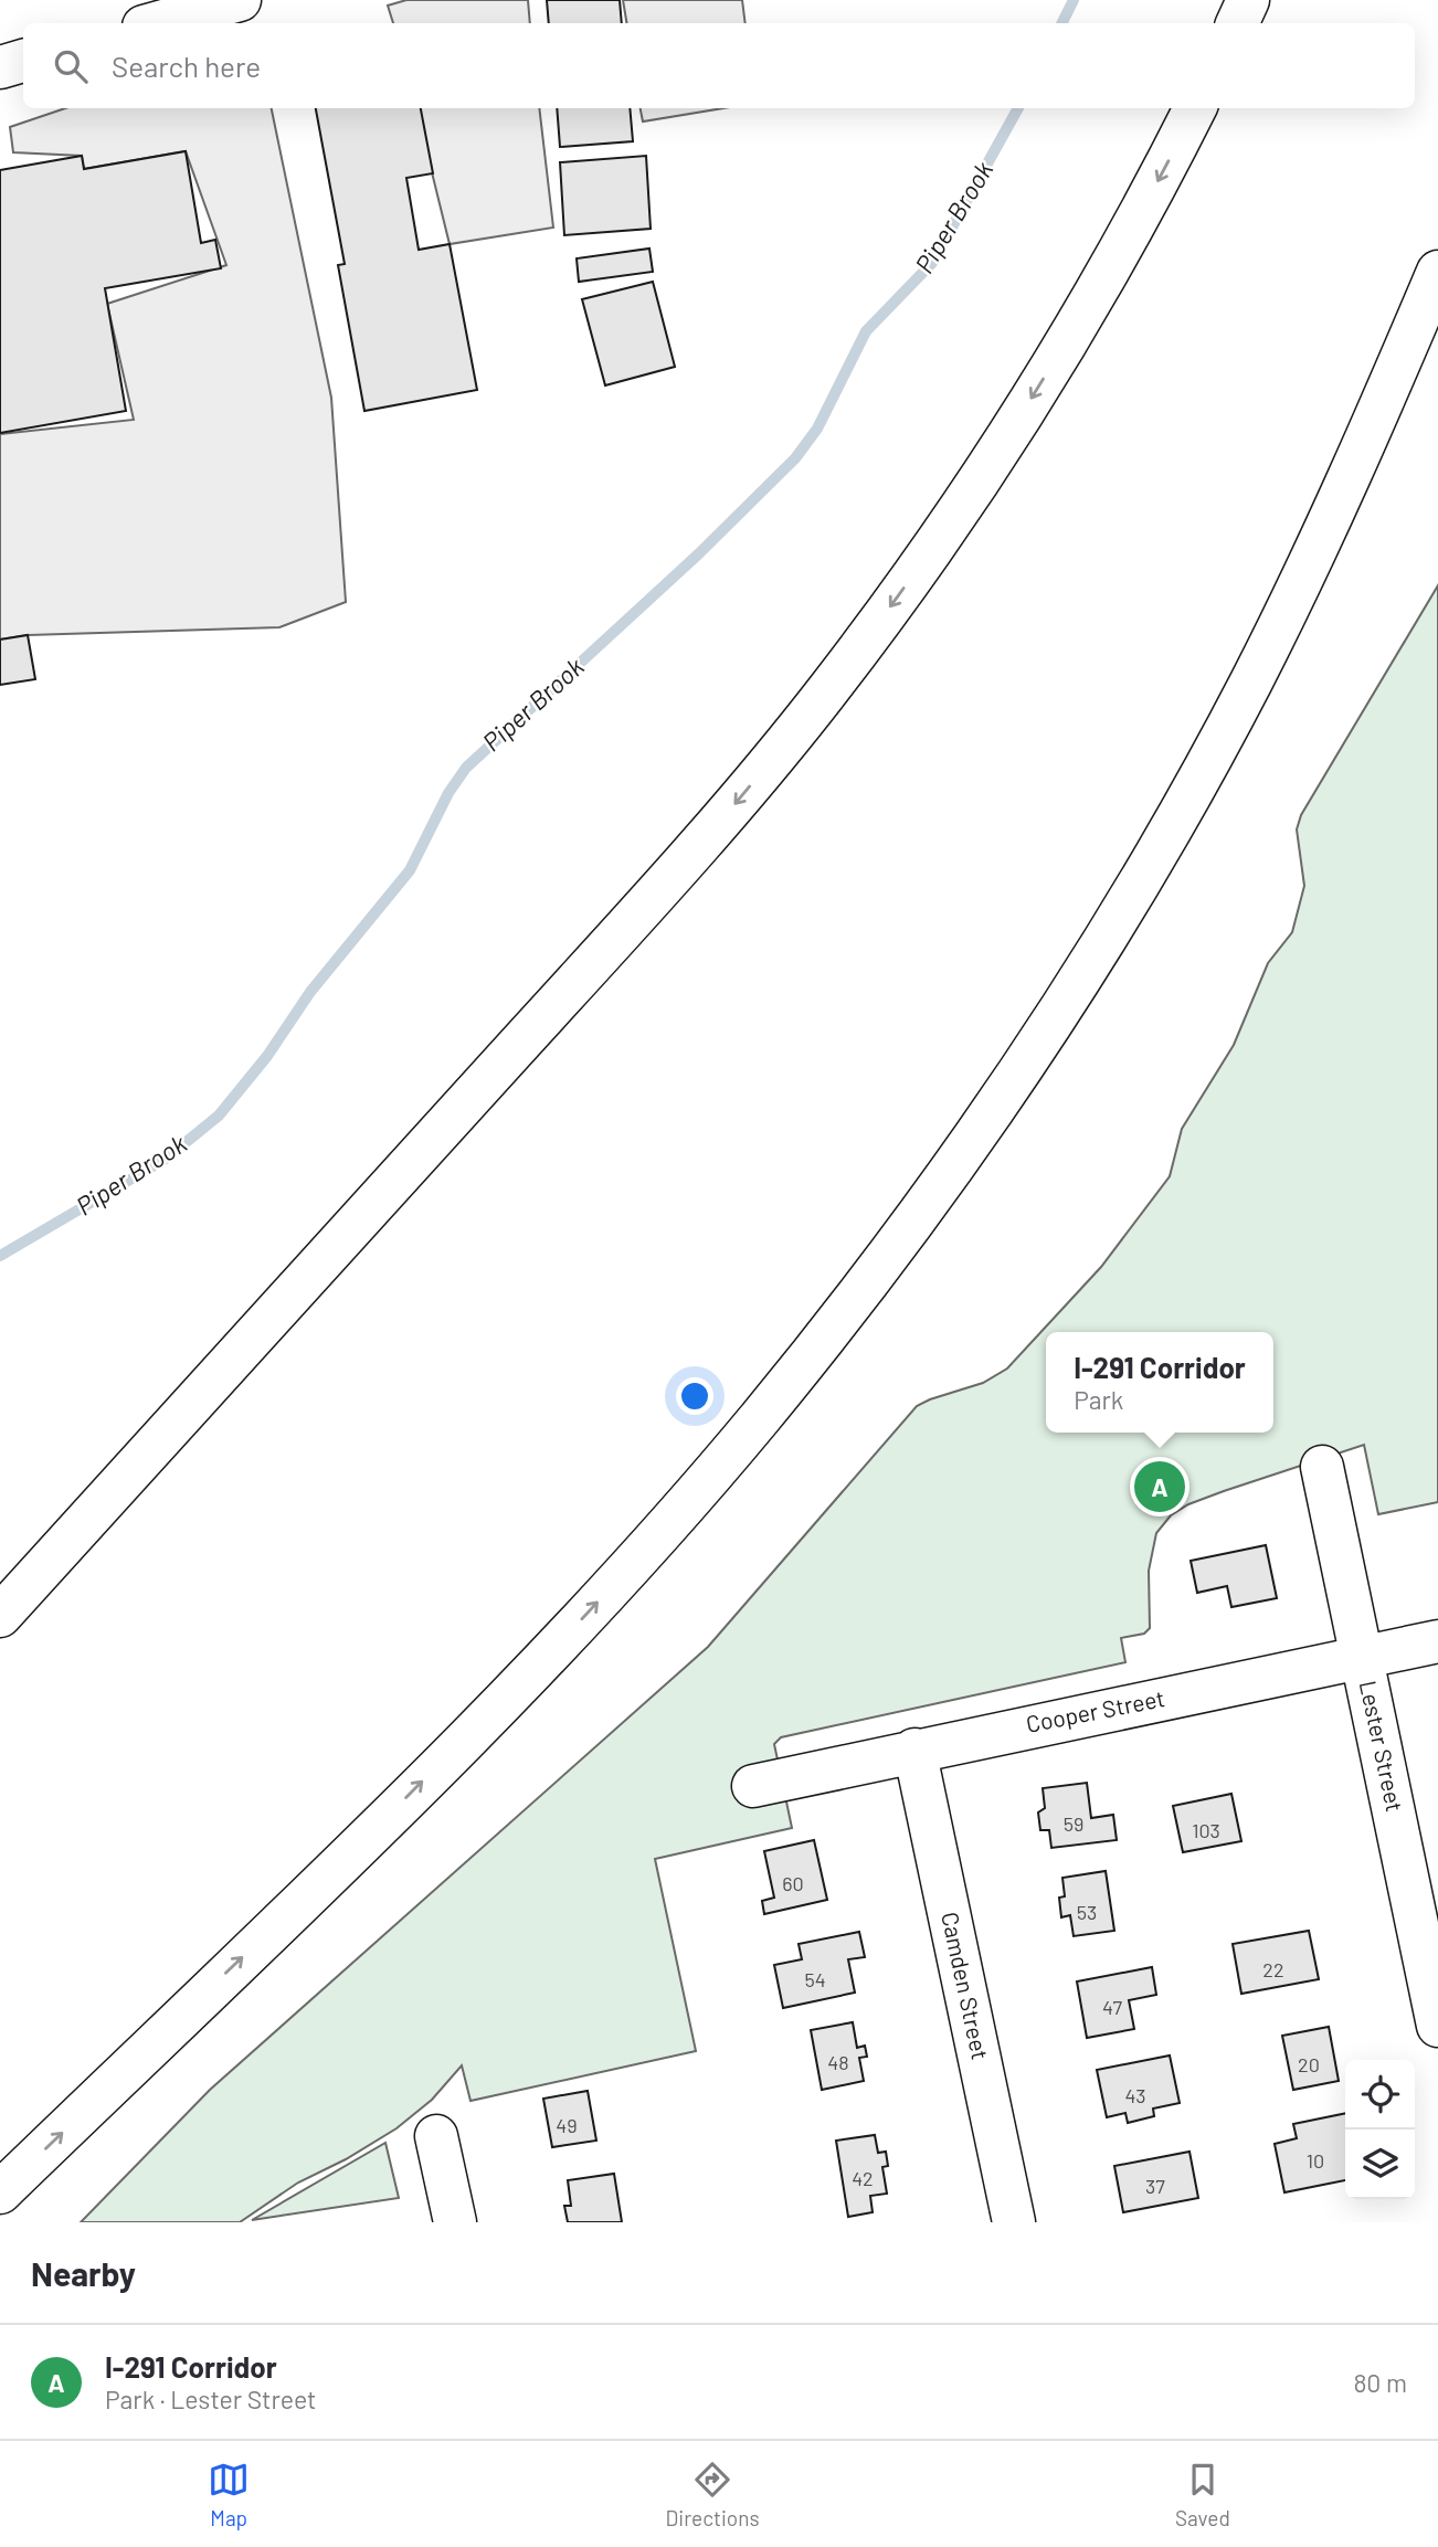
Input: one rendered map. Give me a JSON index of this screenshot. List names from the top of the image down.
{
  "streets": {
    "main road": ["Cooper Street", "Lester Street", "Camden Street"]
  },
  "crossings": [
    ["Cooper Street", "Lester Street"],
    ["Cooper Street", "Camden Street"]
  ],
  "water": ["Piper Brook"],
  "house_numbers": [
    "59",
    "103",
    "60",
    "53",
    "22",
    "54",
    "47",
    "48",
    "20",
    "43",
    "49",
    "10",
    "42",
    "37"
  ],
  "page": {
    "search": "Search here",
    "popup": ["I-291 Corridor", "Park"],
    "pins": "A",
    "heading": "Nearby",
    "list": [
      {
        "mark": "A",
        "name": "I-291 Corridor",
        "note": "Park · Lester Street",
        "value": "80 m"
      }
    ],
    "nav": ["Map", "Directions", "Saved"]
  }
}
